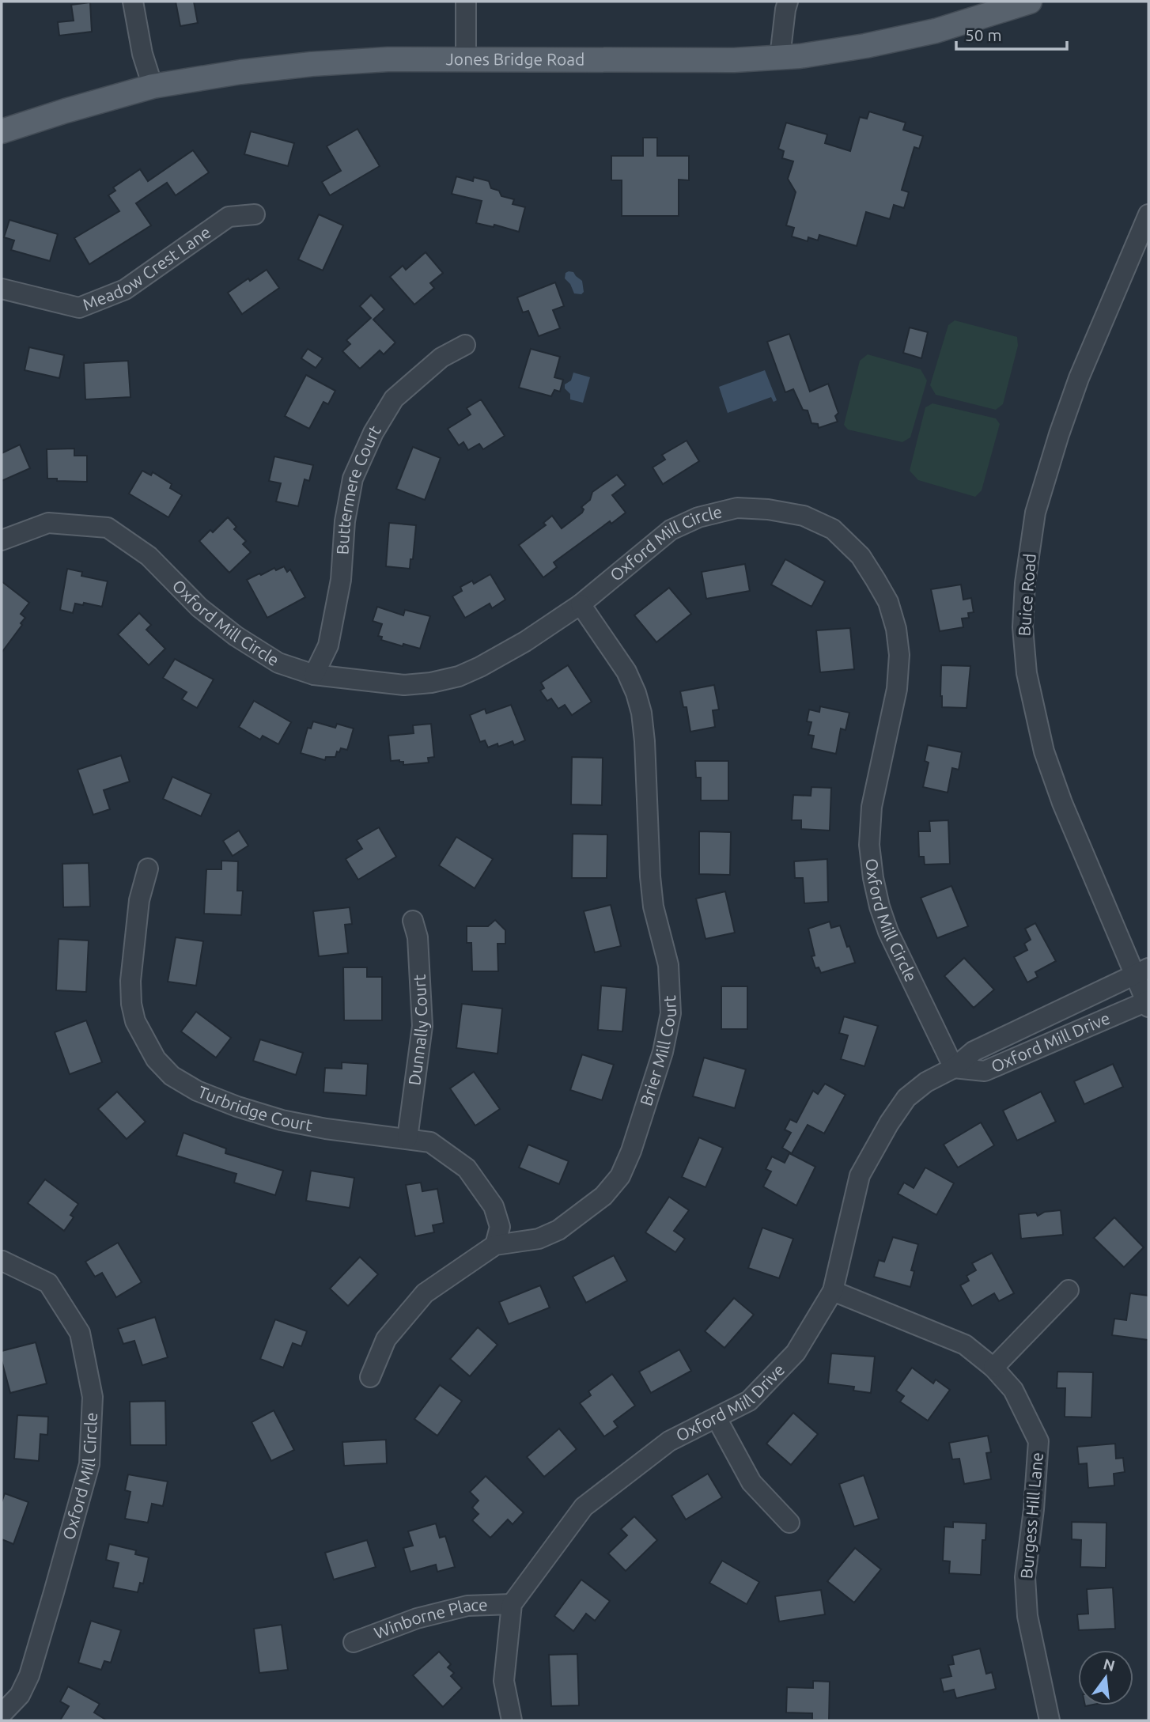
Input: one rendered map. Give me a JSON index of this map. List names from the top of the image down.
{
  "streets": {
    "main road": ["Jones Bridge Road"],
    "street": [
      "Meadow Crest Lane",
      "Buttermere Court",
      "Oxford Mill Circle",
      "Buice Road",
      "Dunnally Court",
      "Oxford Mill Drive",
      "Brier Mill Court",
      "Turbridge Court",
      "Burgess Hill Lane",
      "Winborne Place"
    ]
  },
  "crossings": [
    ["Buttermere Court", "Oxford Mill Circle"],
    ["Oxford Mill Circle", "Oxford Mill Drive"],
    ["Oxford Mill Circle", "Brier Mill Court"],
    ["Buice Road", "Oxford Mill Drive"],
    ["Dunnally Court", "Turbridge Court"],
    ["Oxford Mill Drive", "Burgess Hill Lane"],
    ["Oxford Mill Drive", "Winborne Place"],
    ["Brier Mill Court", "Turbridge Court"]
  ],
  "scale_bar": "50 m",
  "north": "top"
}
